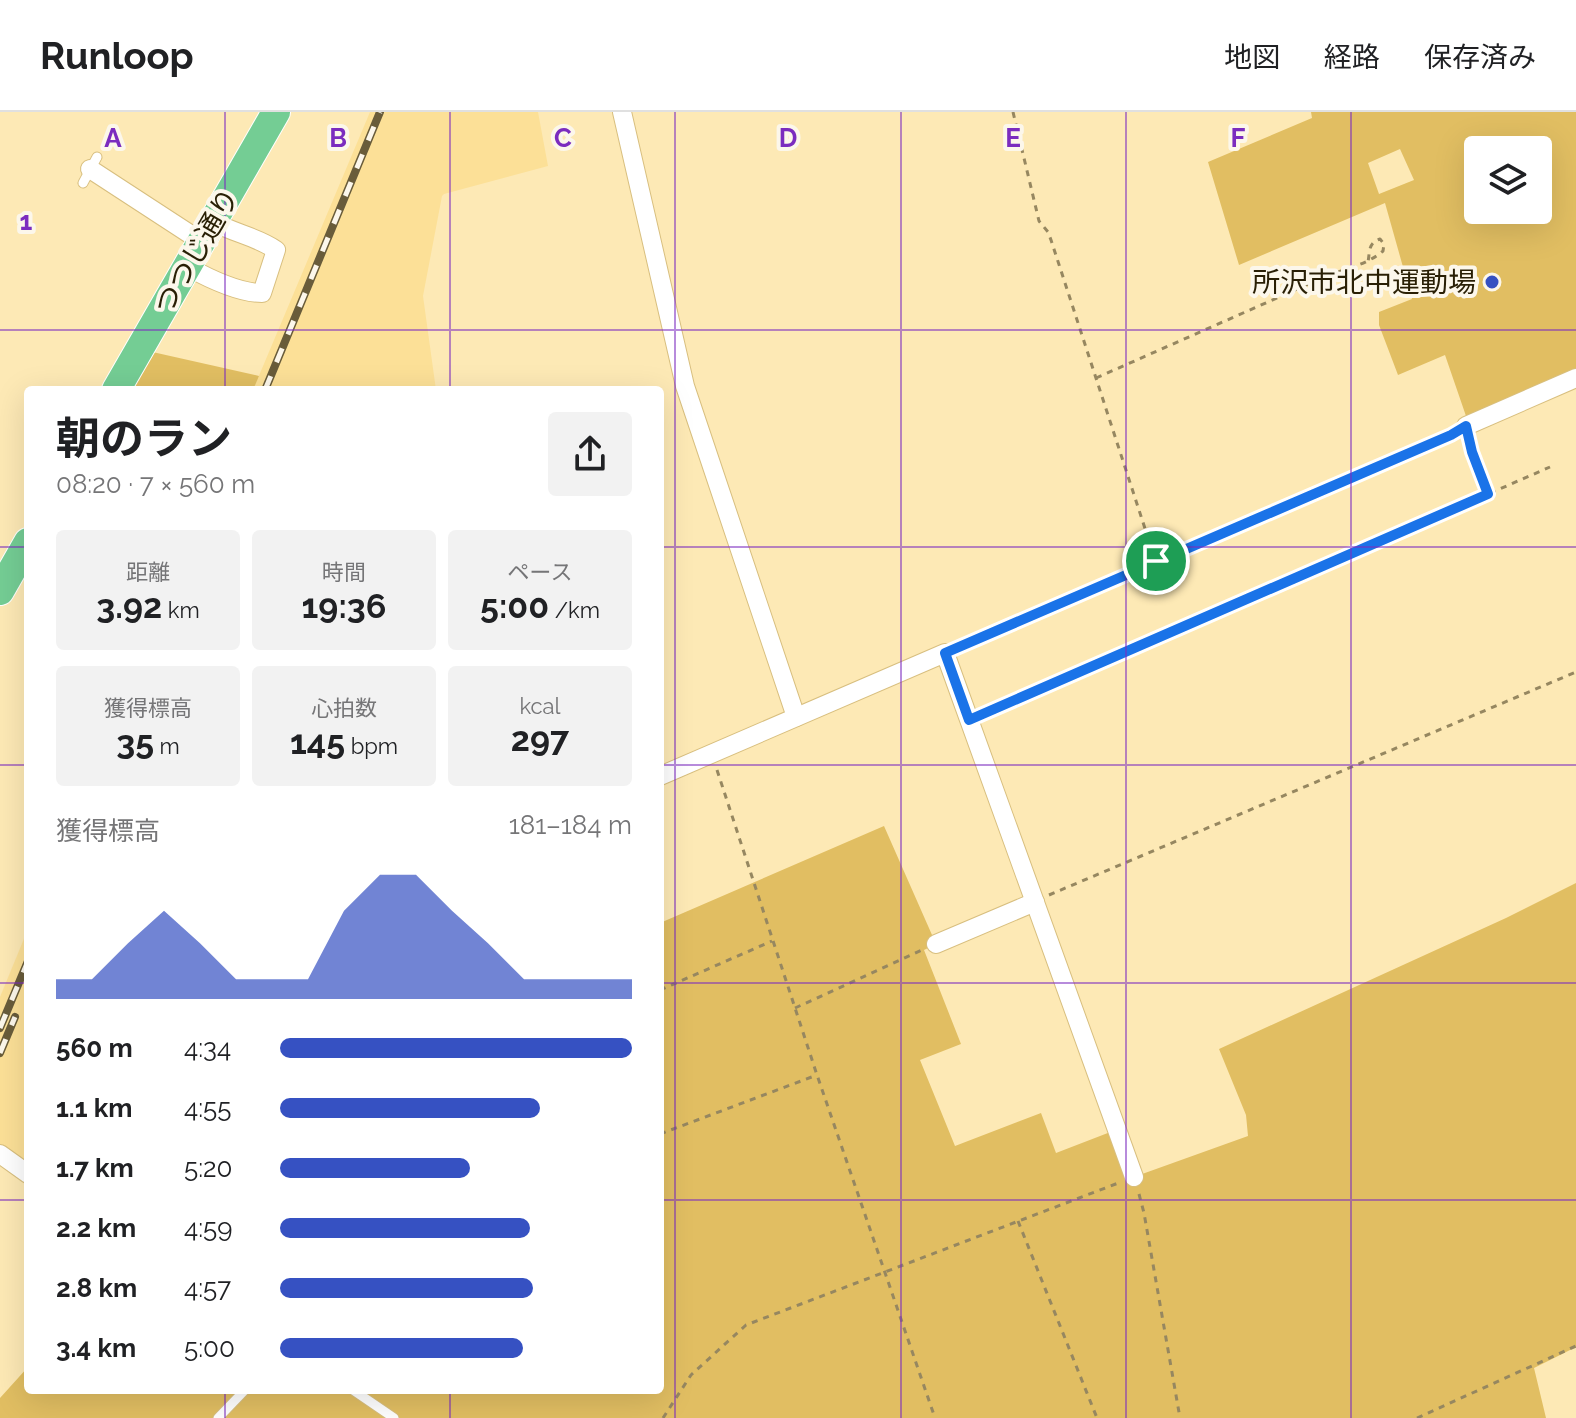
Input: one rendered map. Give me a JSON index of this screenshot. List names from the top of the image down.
{
  "streets": {
    "main road": ["つつじ通り"]
  },
  "places": ["所沢市北中運動場"],
  "page": {
    "header": "Runloop",
    "nav": ["地図", "経路", "保存済み"],
    "heading": ["朝のラン", "08:20 · 7 × 560 m"],
    "stats": [
      ["距離", "3.92 km"],
      ["時間", "19:36"],
      ["ペース", "5:00 /km"],
      ["獲得標高", "35 m"],
      ["心拍数", "145 bpm"],
      ["kcal", "297"]
    ],
    "chart": ["獲得標高", "181–184 m"],
    "list": [
      {
        "name": "560 m",
        "note": "4:34"
      },
      {
        "name": "1.1 km",
        "note": "4:55"
      },
      {
        "name": "1.7 km",
        "note": "5:20"
      },
      {
        "name": "2.2 km",
        "note": "4:59"
      },
      {
        "name": "2.8 km",
        "note": "4:57"
      },
      {
        "name": "3.4 km",
        "note": "5:00"
      }
    ]
  },
  "grid": {
    "columns": [
      "A",
      "B",
      "C",
      "D",
      "E",
      "F"
    ],
    "rows": ["1"]
  }
}
